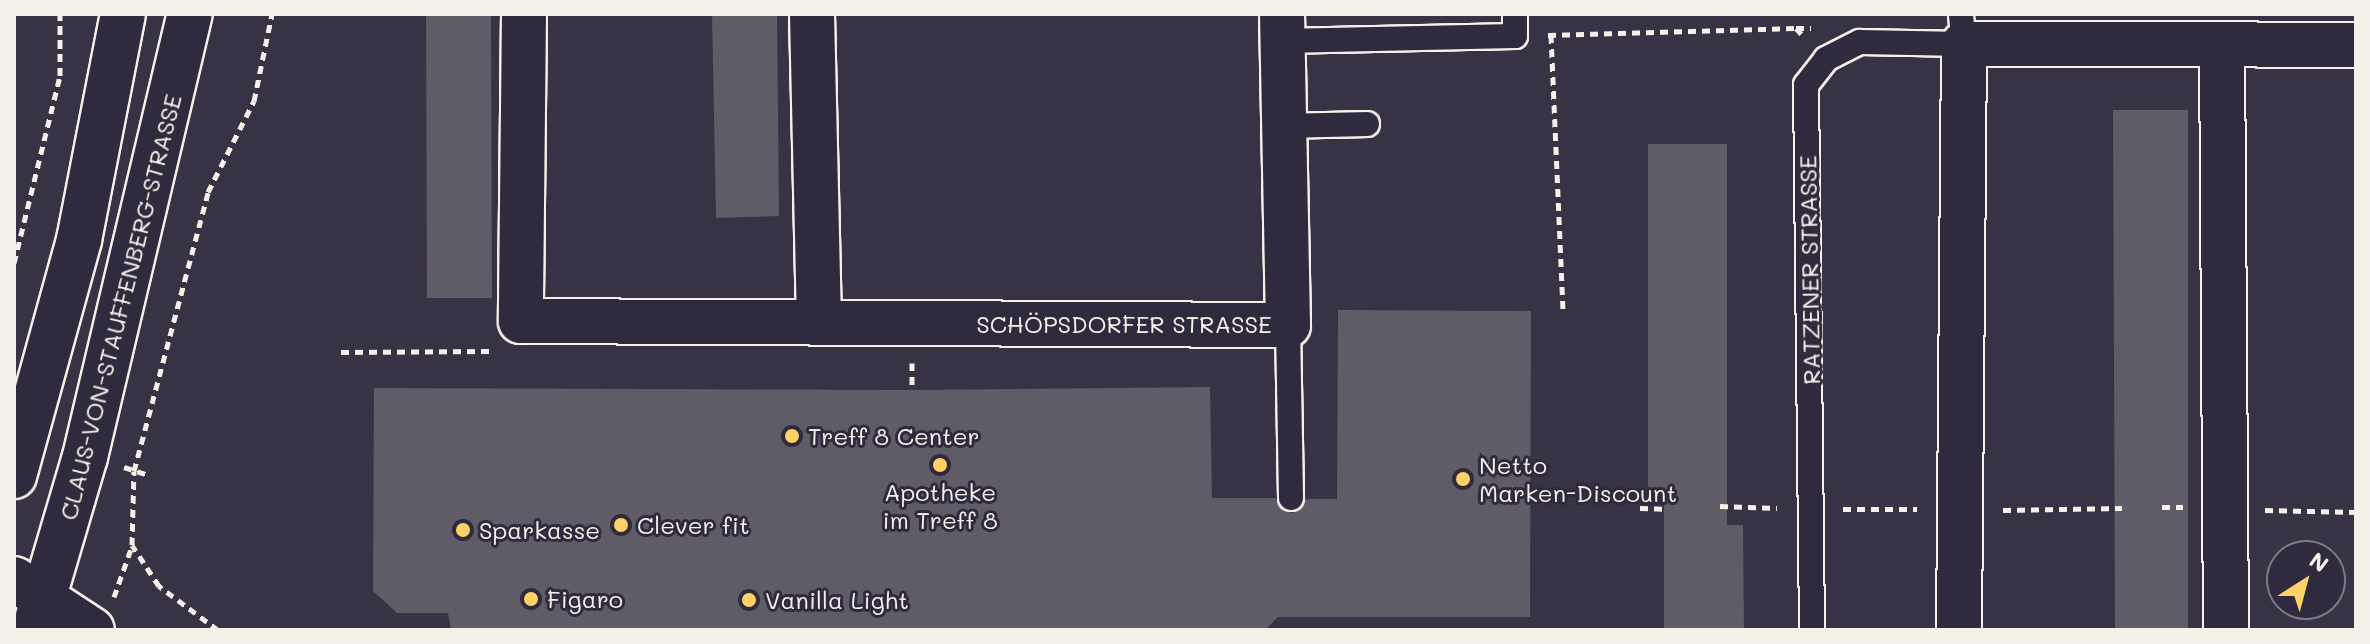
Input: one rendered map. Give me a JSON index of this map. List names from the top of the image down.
{
  "streets": {
    "street": ["CLAUS-VON-STAUFFENBERG-STRASSE", "SCHÖPSDORFER STRASSE"],
    "lane": ["RATZENER STRASSE"]
  },
  "places": [
    "Treff 8 Center",
    "Apotheke im Treff 8",
    "Netto Marken-Discount",
    "Clever fit",
    "Sparkasse",
    "Figaro",
    "Vanilla Light"
  ],
  "north": "top right"
}
